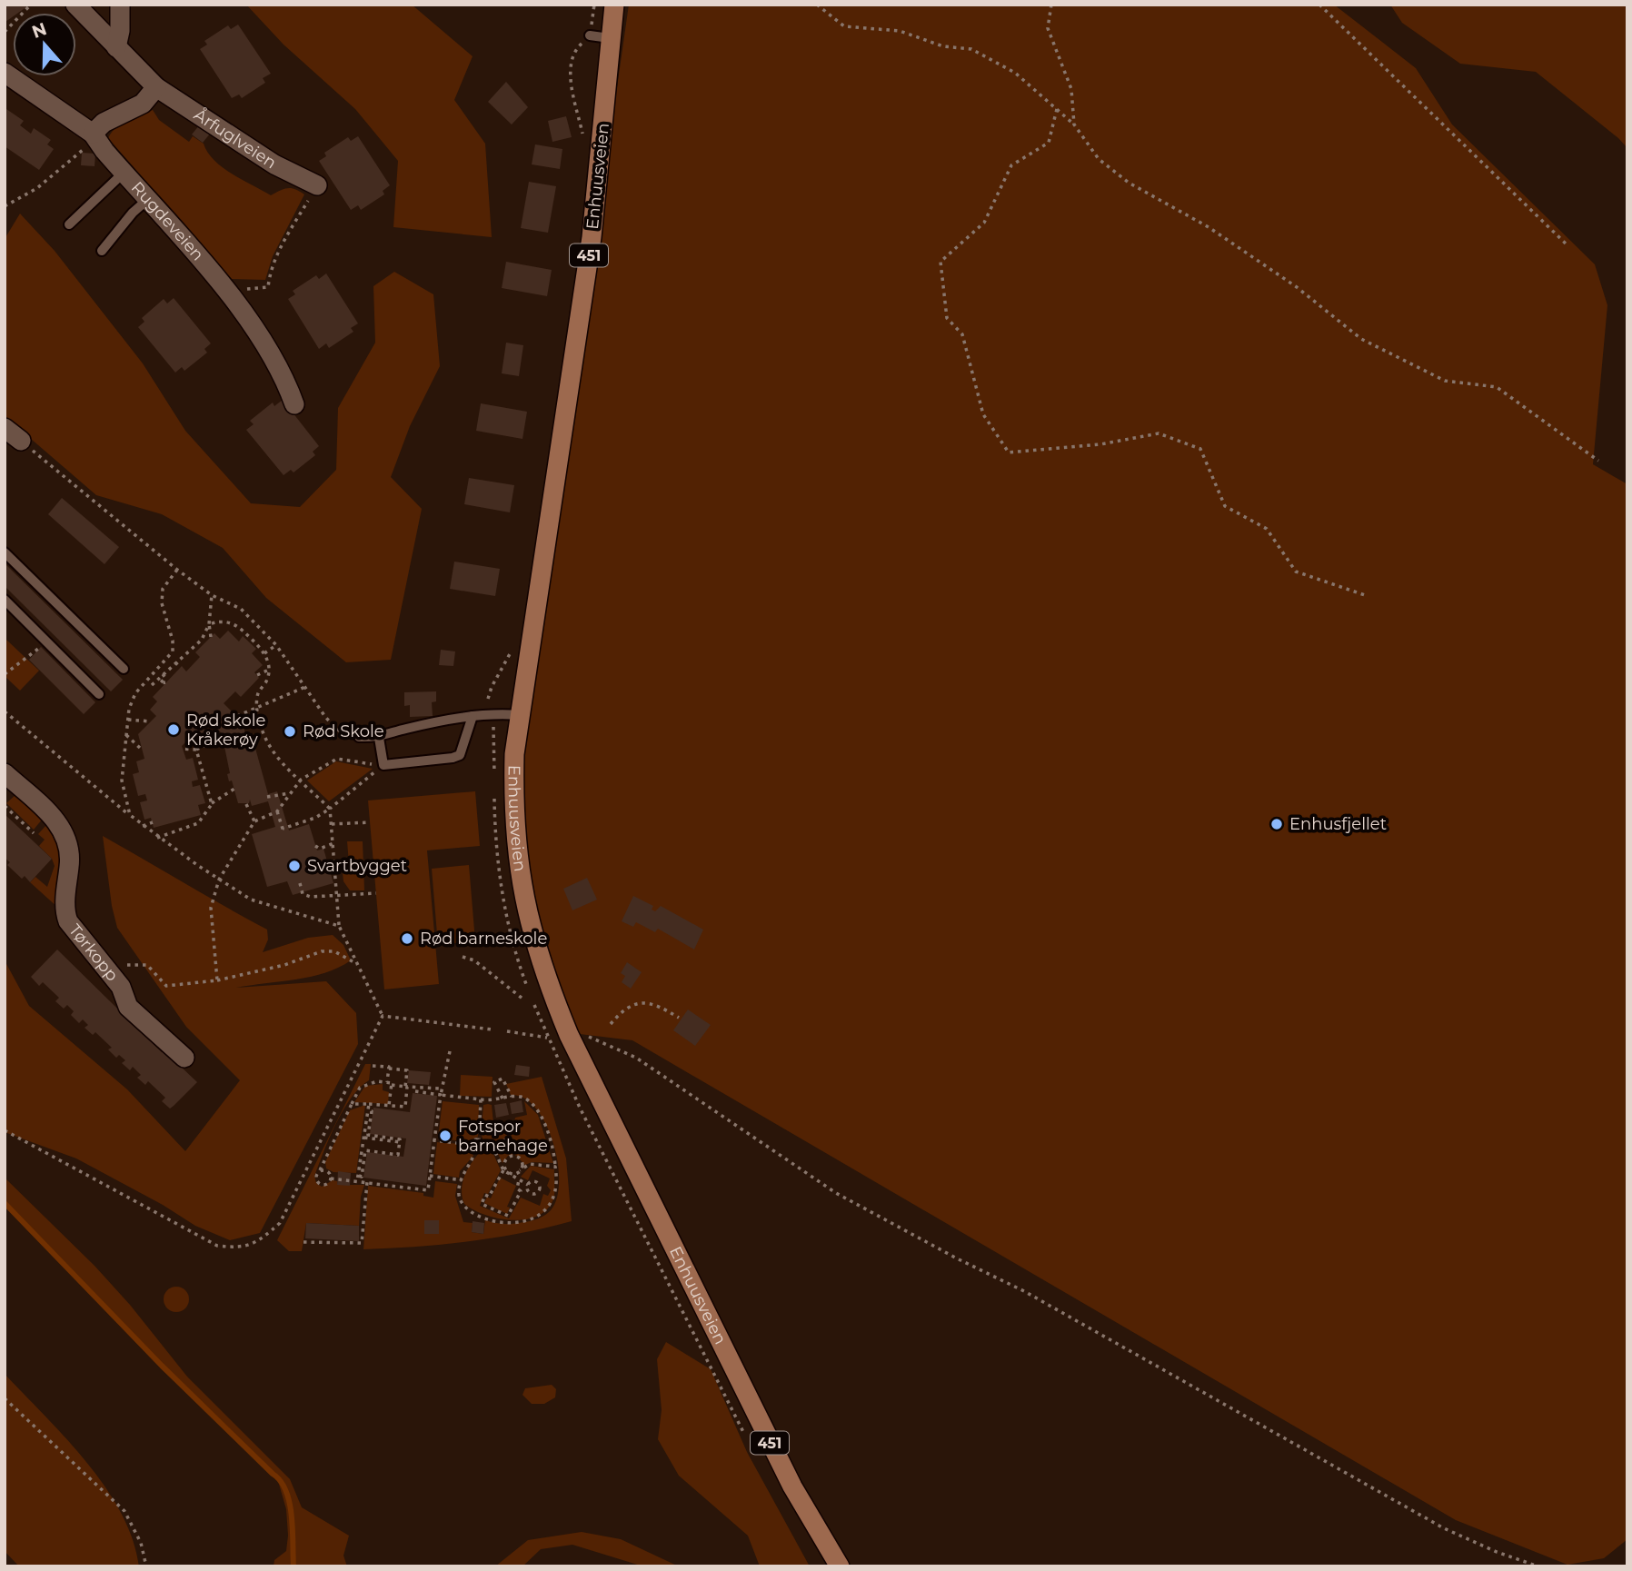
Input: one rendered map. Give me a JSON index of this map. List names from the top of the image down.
{
  "streets": {
    "main road": ["Enhuusveien", "451"],
    "street": ["Årfuglveien", "Rugdeveien", "Tørkopp"]
  },
  "places": [
    "Rød skole Kråkerøy",
    "Rød Skole",
    "Enhusfjellet",
    "Svartbygget",
    "Rød barneskole",
    "Fotspor barnehage"
  ],
  "north": "top"
}
